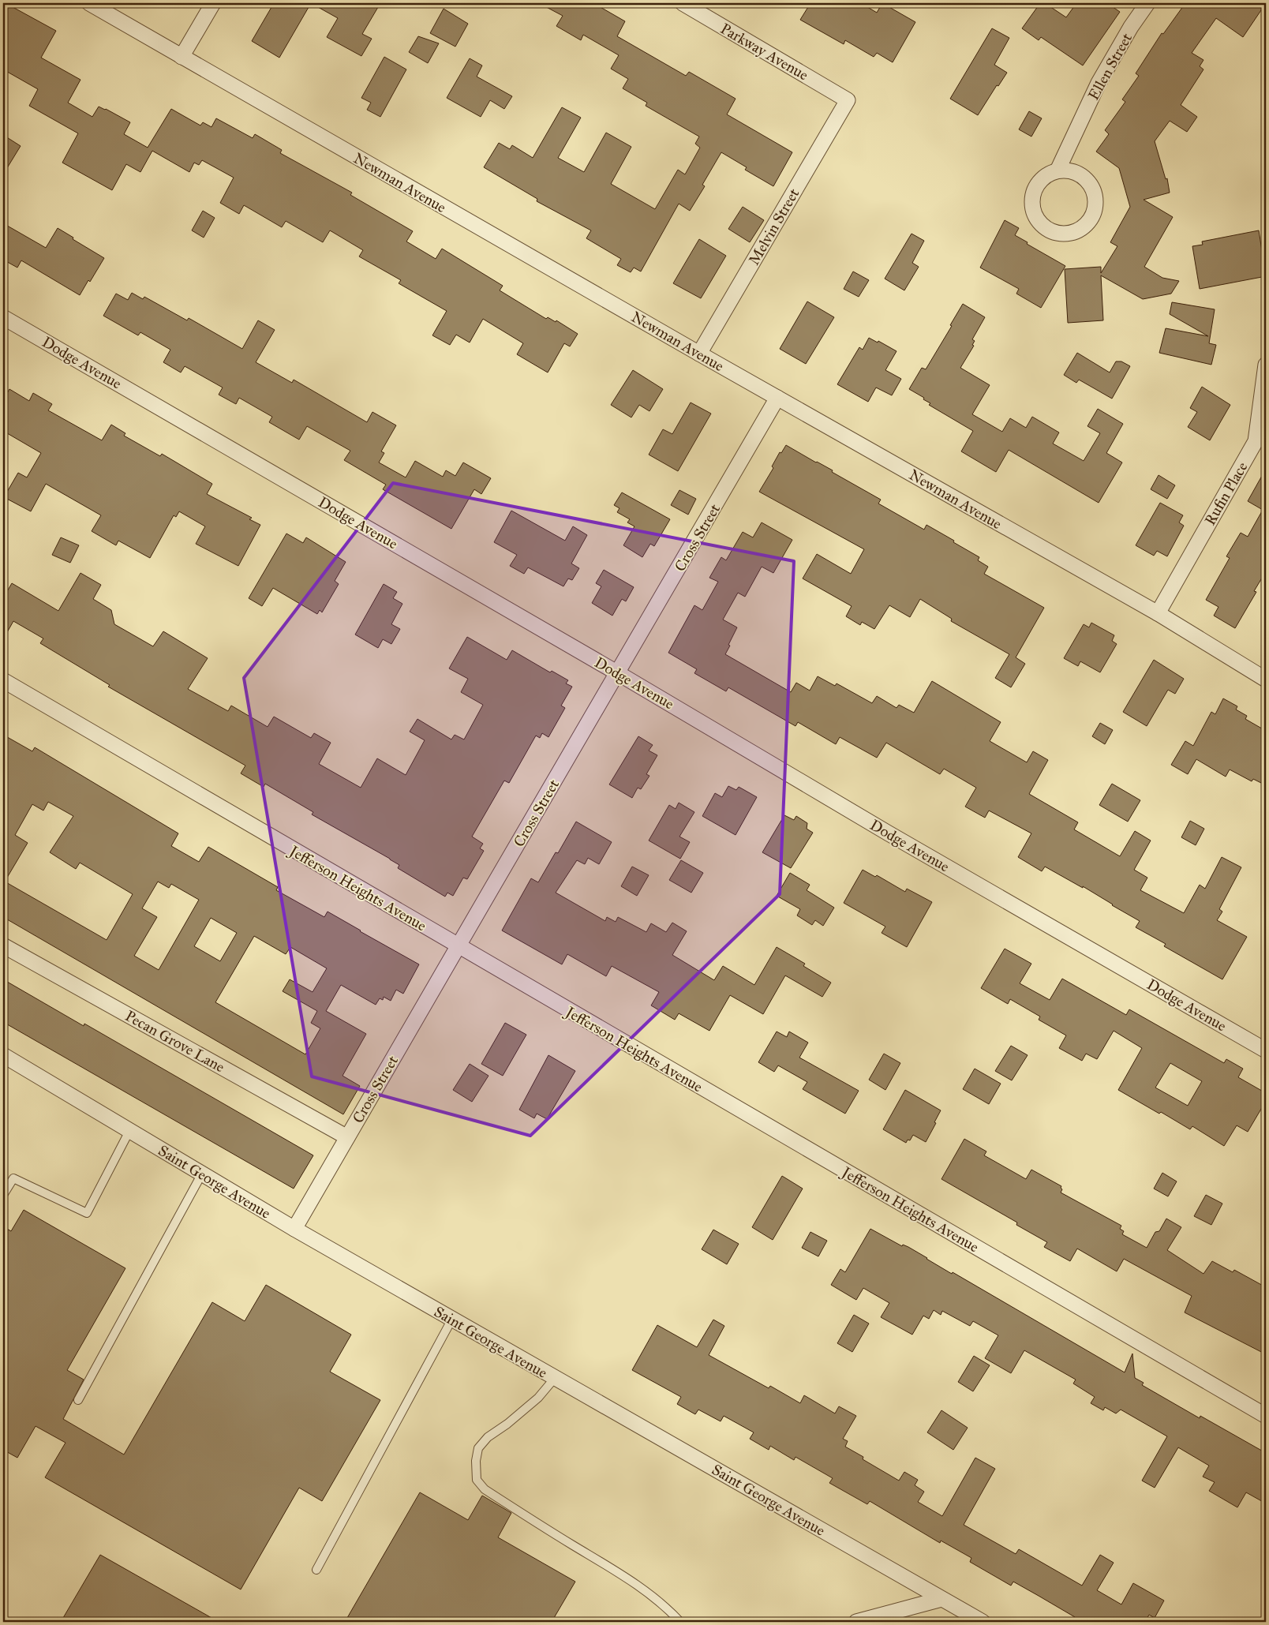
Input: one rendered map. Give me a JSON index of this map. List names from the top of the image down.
{
  "streets": {
    "street": [
      "Parkway Avenue",
      "Ellen Street",
      "Newman Avenue",
      "Melvin Street",
      "Dodge Avenue",
      "Rufin Place",
      "Cross Street",
      "Jefferson Heights Avenue",
      "Pecan Grove Lane",
      "Saint George Avenue"
    ]
  },
  "crossings": [
    ["Parkway Avenue", "Melvin Street"],
    ["Newman Avenue", "Melvin Street"],
    ["Newman Avenue", "Rufin Place"],
    ["Newman Avenue", "Cross Street"],
    ["Dodge Avenue", "Cross Street"],
    ["Cross Street", "Jefferson Heights Avenue"],
    ["Cross Street", "Pecan Grove Lane"],
    ["Cross Street", "Saint George Avenue"]
  ]
}
